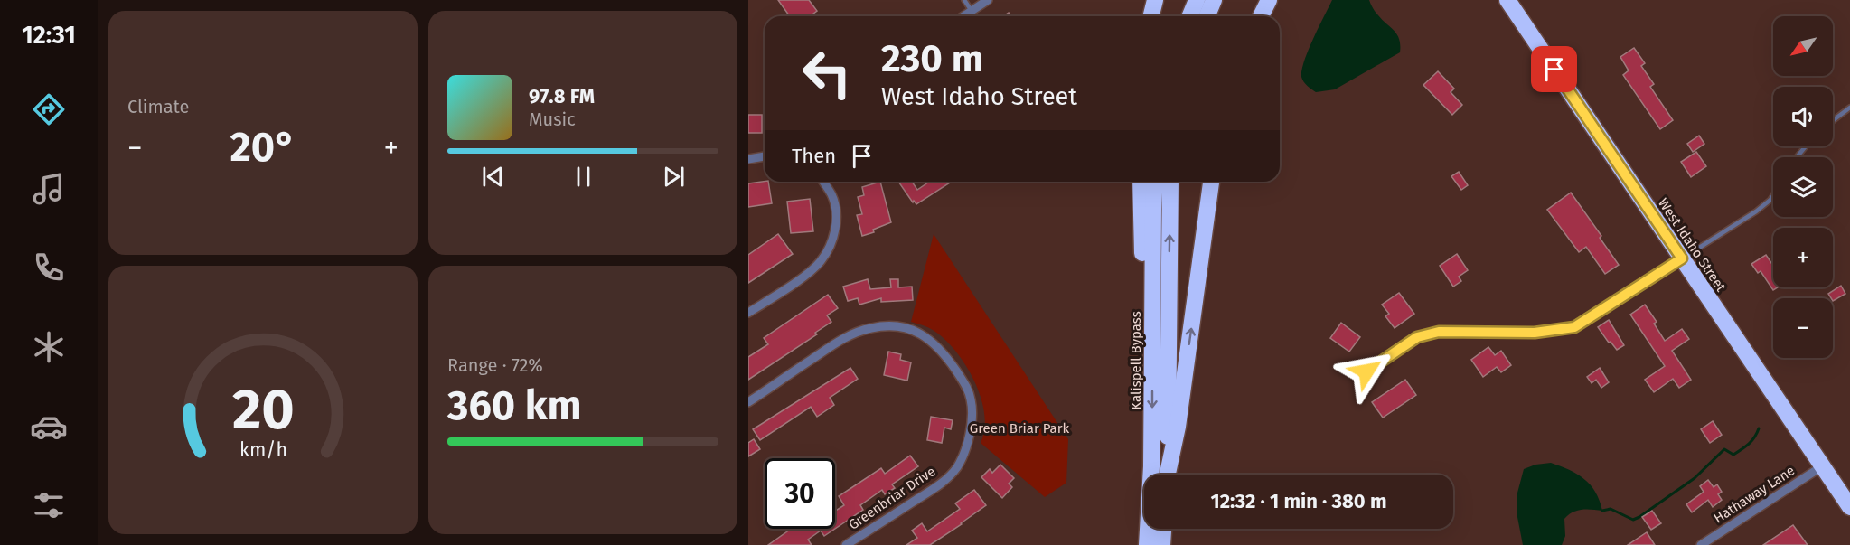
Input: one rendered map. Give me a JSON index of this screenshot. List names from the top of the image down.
{
  "streets": {
    "highway": ["West Idaho Street", "Kalispell Bypass"],
    "street": ["Hathaway Lane", "Greenbriar Drive"]
  },
  "crossings": [
    ["West Idaho Street", "Hathaway Lane"]
  ],
  "parks": ["Green Briar Park"],
  "north": "bottom left",
  "page": {
    "tabs": "12:31",
    "tile": [
      "Climate",
      ["Range · 72%", "360 km"]
    ],
    "map_buttons": ["+", "−"],
    "turn": ["230 m", "West Idaho Street"],
    "song": ["97.8 FM", "Music"],
    "heat": ["−", "20°", "+"],
    "then": "Then",
    "limit": "30",
    "trip": "12:32 · 1 min · 380 m",
    "gauge": ["20", "km/h"]
  }
}
